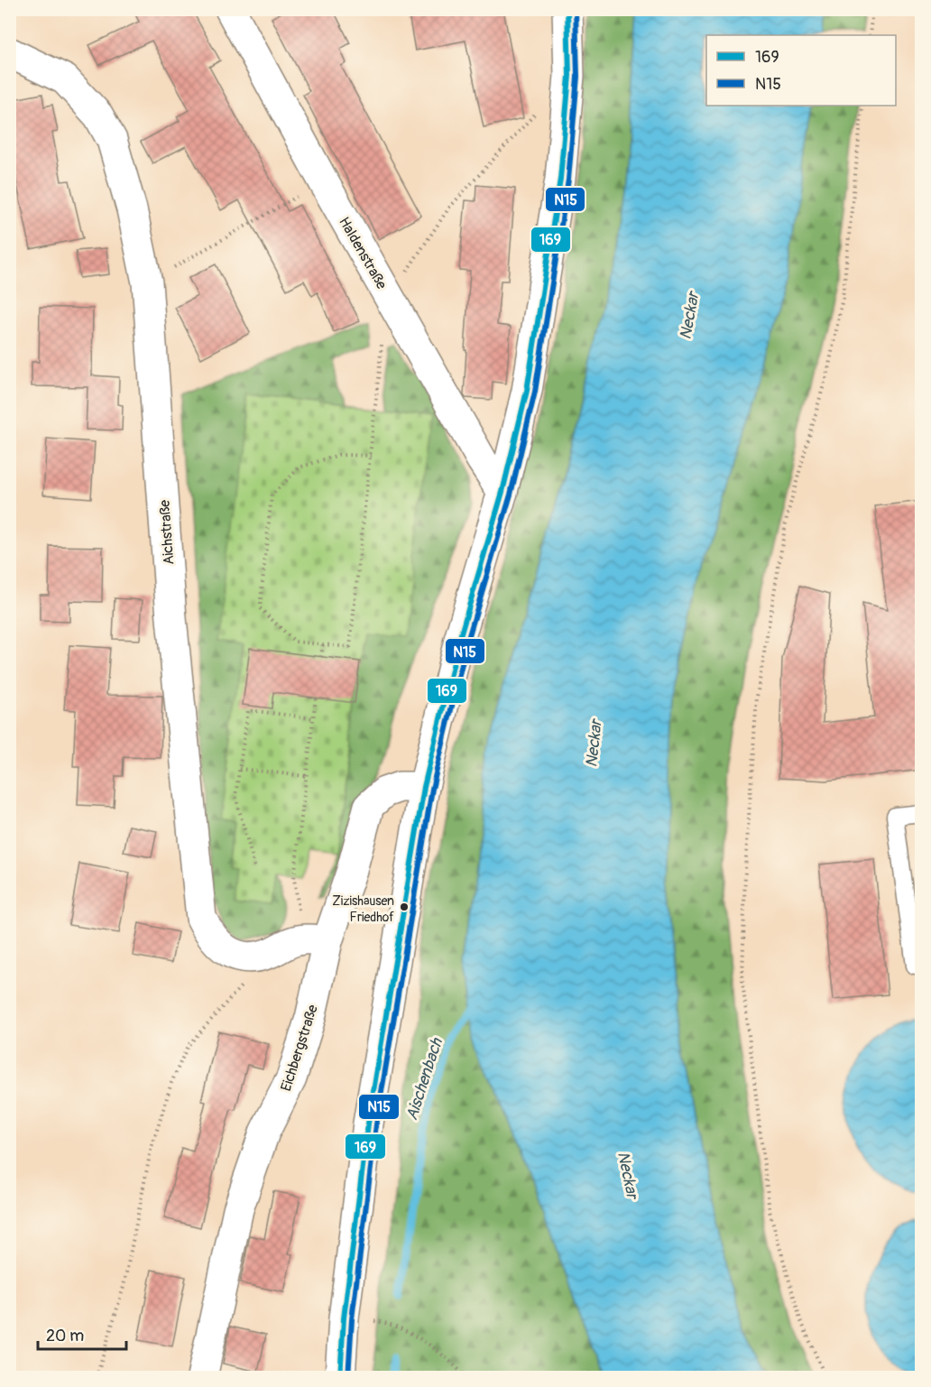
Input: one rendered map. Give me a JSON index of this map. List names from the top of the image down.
{
  "streets": {
    "street": ["Haldenstraße", "Aichstraße", "Eichbergstraße"]
  },
  "water": ["Neckar", "Aischenbach"],
  "places": ["Zizishausen Friedhof"],
  "lines": ["transit line 169", "transit line N15"],
  "legend": ["169", "N15"],
  "scale_bar": "20 m"
}
